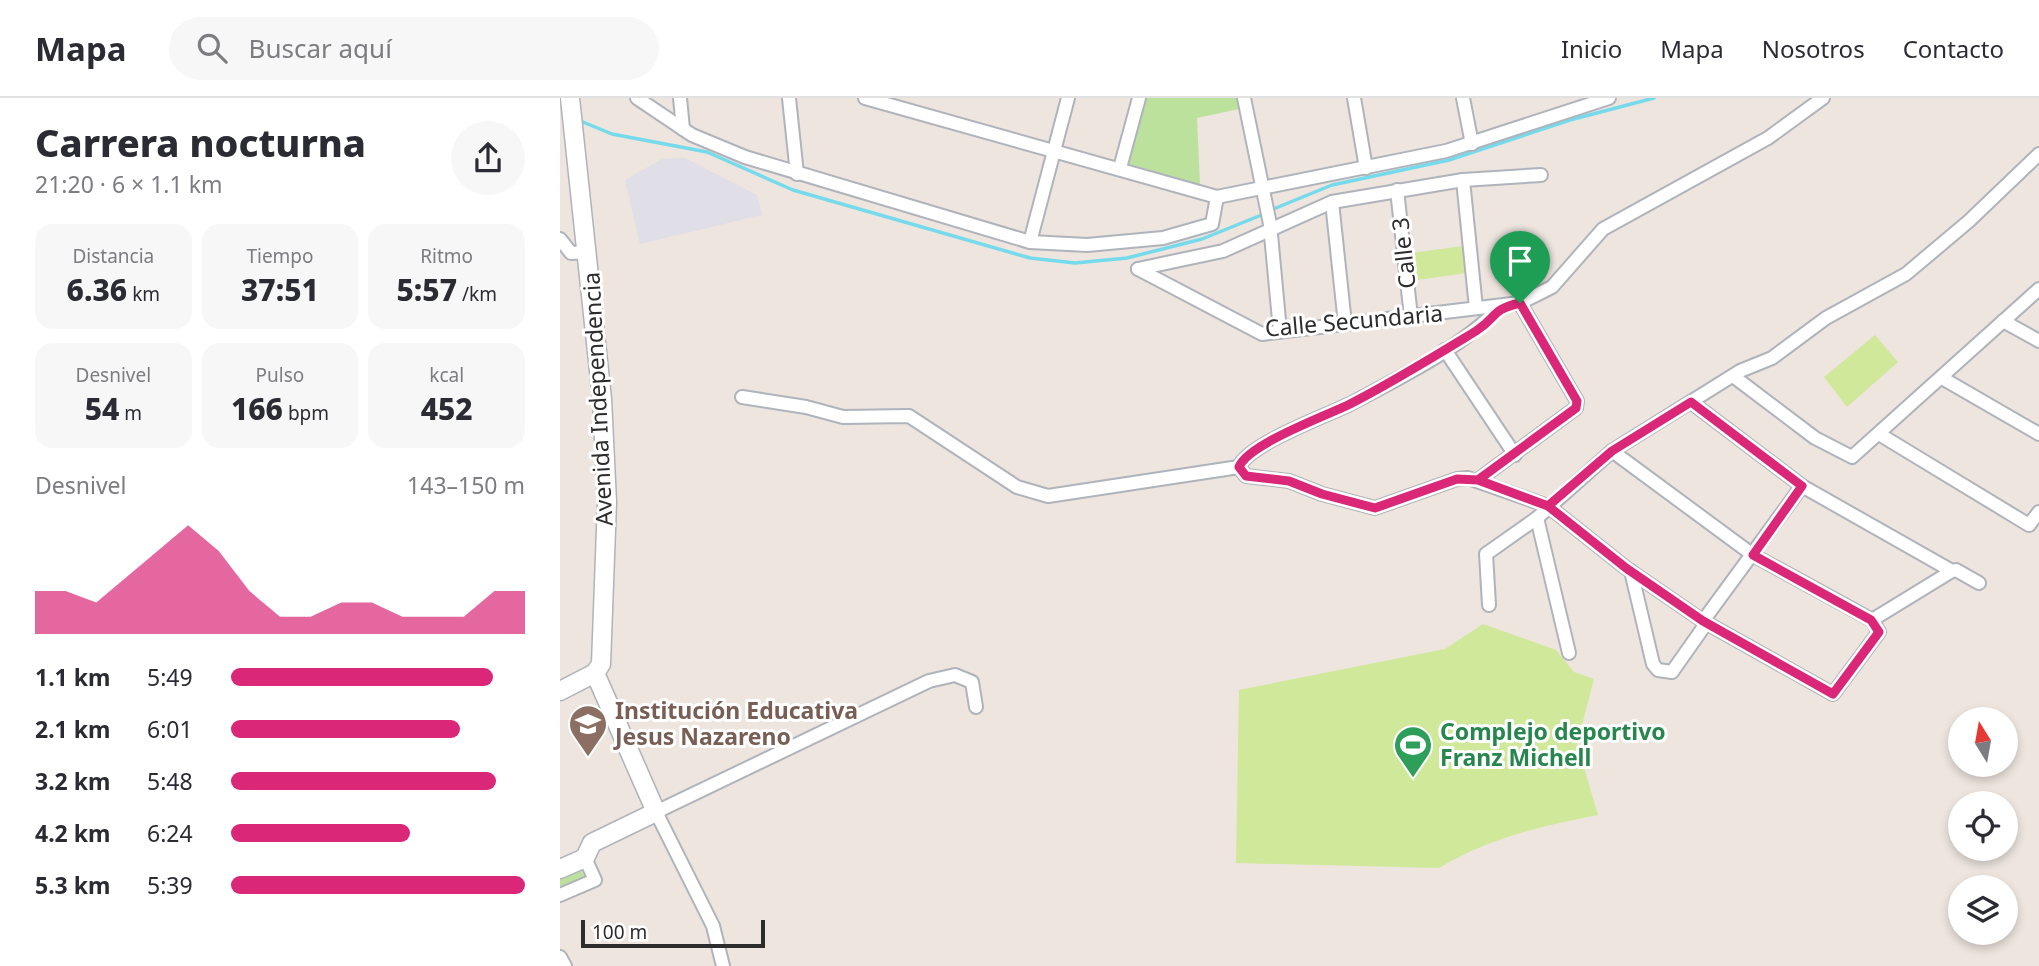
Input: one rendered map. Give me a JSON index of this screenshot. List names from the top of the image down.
{
  "streets": {
    "main road": ["Avenida Independencia"],
    "street": ["Calle 3", "Calle Secundaria"]
  },
  "crossings": [
    ["Calle 3", "Calle Secundaria"]
  ],
  "places": {
    "school or university": ["Institución Educativa Jesus Nazareno"],
    "sports": ["Complejo deportivo Franz Michell"]
  },
  "scale_bar": "100 m",
  "north": "top",
  "page": {
    "header": "Mapa",
    "search": "Buscar aquí",
    "nav": [
      "Inicio",
      "Mapa",
      "Nosotros",
      "Contacto"
    ],
    "heading": ["Carrera nocturna", "21:20 · 6 × 1.1 km"],
    "stats": [
      ["Distancia", "6.36 km"],
      ["Tiempo", "37:51"],
      ["Ritmo", "5:57 /km"],
      ["Desnivel", "54 m"],
      ["Pulso", "166 bpm"],
      ["kcal", "452"]
    ],
    "chart": ["Desnivel", "143–150 m"],
    "list": [
      {
        "name": "1.1 km",
        "note": "5:49"
      },
      {
        "name": "2.1 km",
        "note": "6:01"
      },
      {
        "name": "3.2 km",
        "note": "5:48"
      },
      {
        "name": "4.2 km",
        "note": "6:24"
      },
      {
        "name": "5.3 km",
        "note": "5:39"
      }
    ],
    "scale": "100 m"
  }
}
